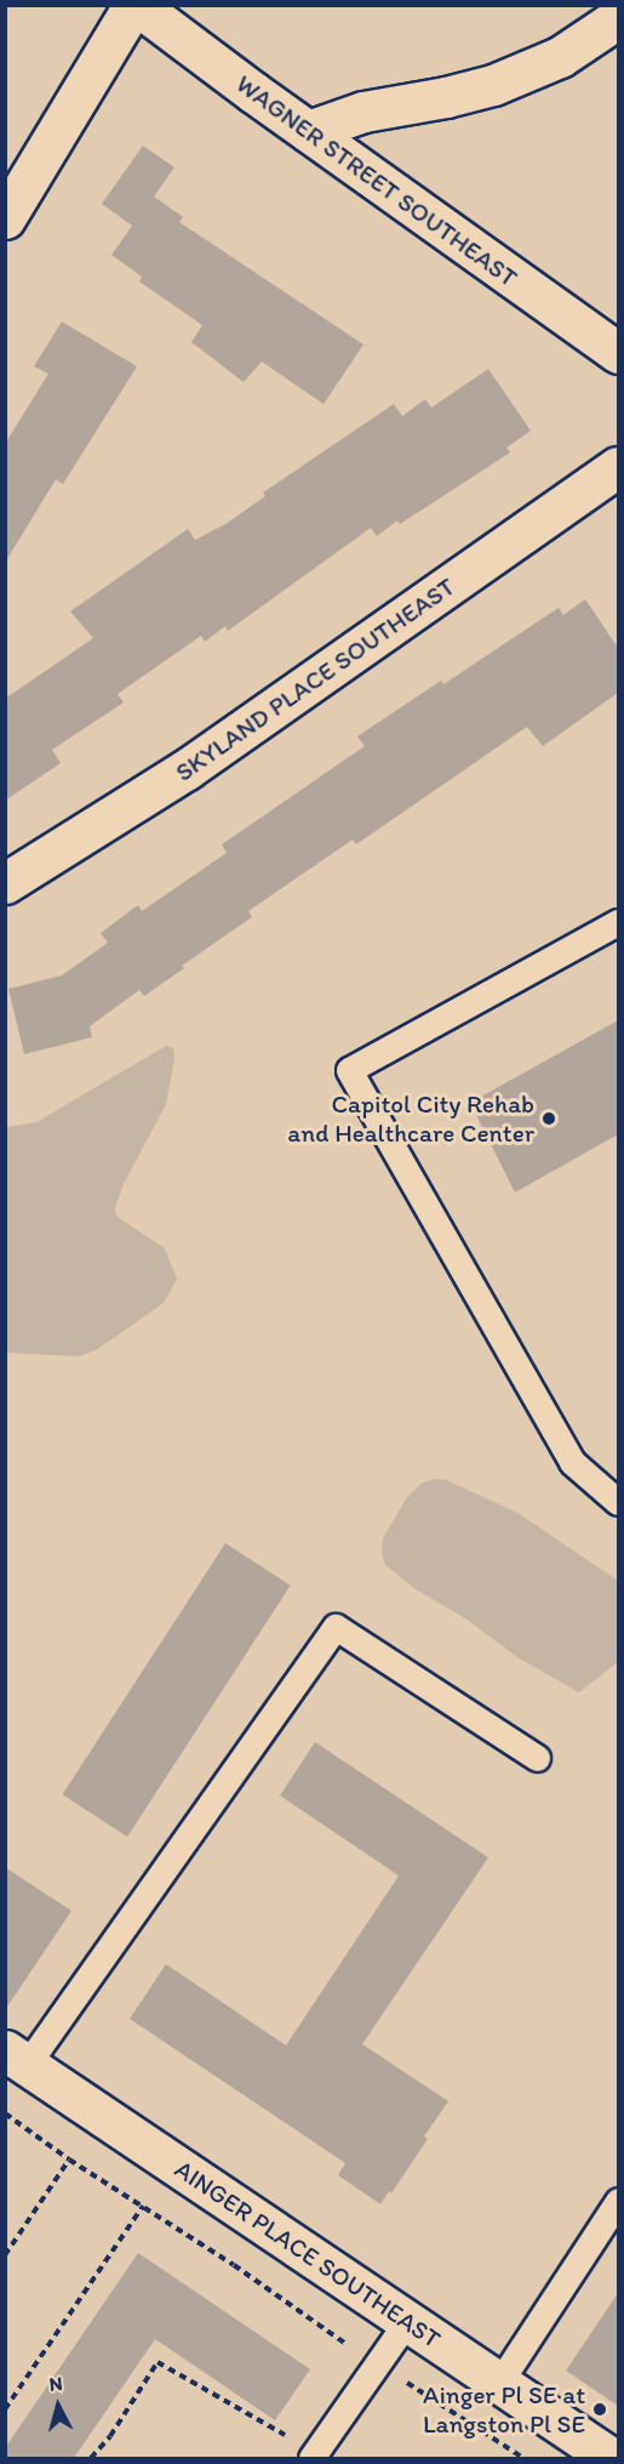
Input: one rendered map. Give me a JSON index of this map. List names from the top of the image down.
{
  "streets": {
    "street": ["WAGNER STREET SOUTHEAST", "SKYLAND PLACE SOUTHEAST", "AINGER PLACE SOUTHEAST"]
  },
  "places": ["Capitol City Rehab and Healthcare Center", "Ainger Pl SE at Langston Pl SE"],
  "north": "top"
}
